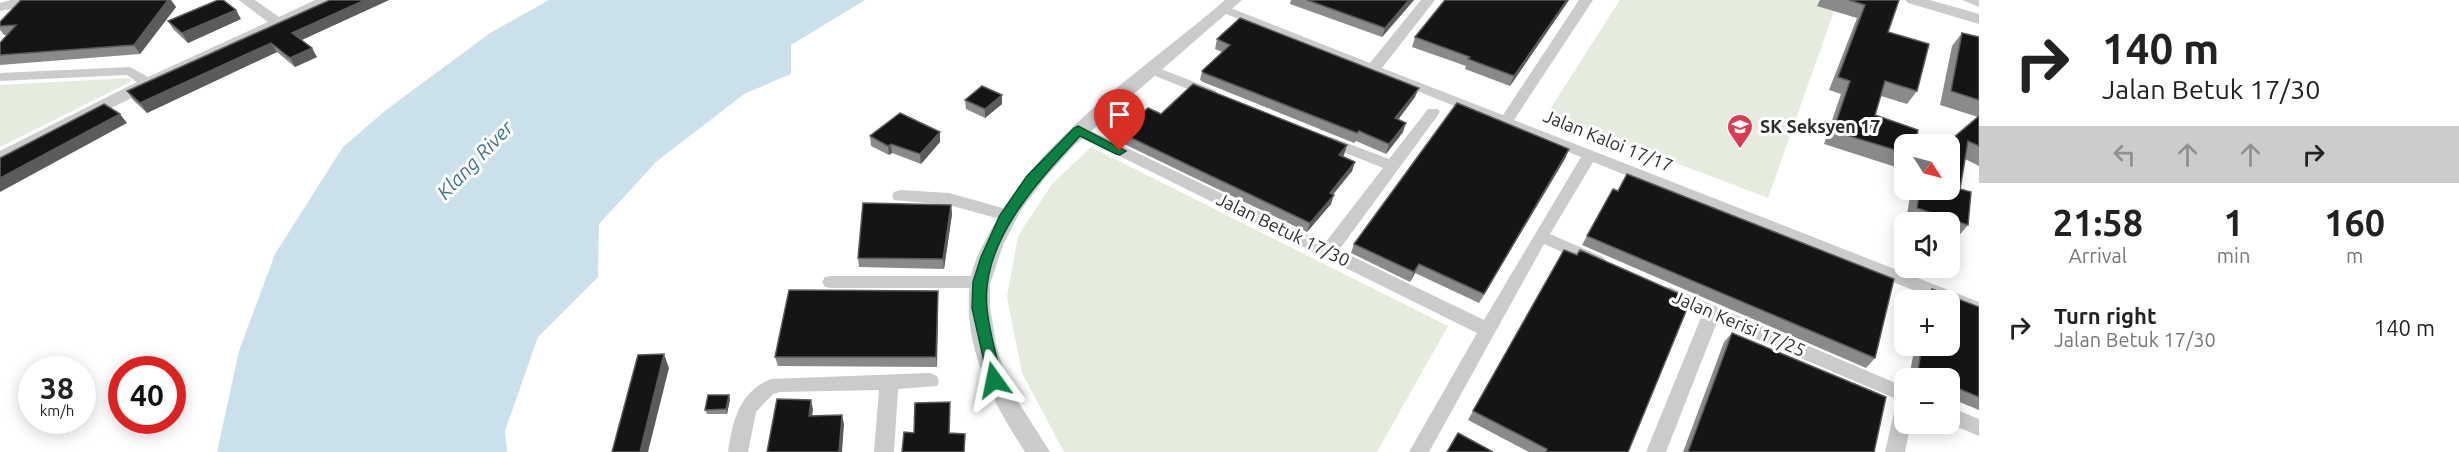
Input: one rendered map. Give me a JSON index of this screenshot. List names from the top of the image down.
{
  "streets": {
    "street": ["Jalan Kaloi 17/17", "Jalan Betuk 17/30", "Jalan Kerisi 17/25"]
  },
  "water": ["Klang River"],
  "places": {
    "school or university": ["SK Seksyen 17"]
  },
  "north": "bottom right",
  "page": {
    "turn": ["140 m", "Jalan Betuk 17/30"],
    "map_buttons": ["+", "−"],
    "eta": [
      "21:58",
      "Arrival",
      "1",
      "min",
      "160",
      "m"
    ],
    "list": [
      {
        "name": "Turn right",
        "note": "Jalan Betuk 17/30",
        "value": "140 m"
      }
    ],
    "speed": "38 km/h",
    "limit": "40"
  }
}
